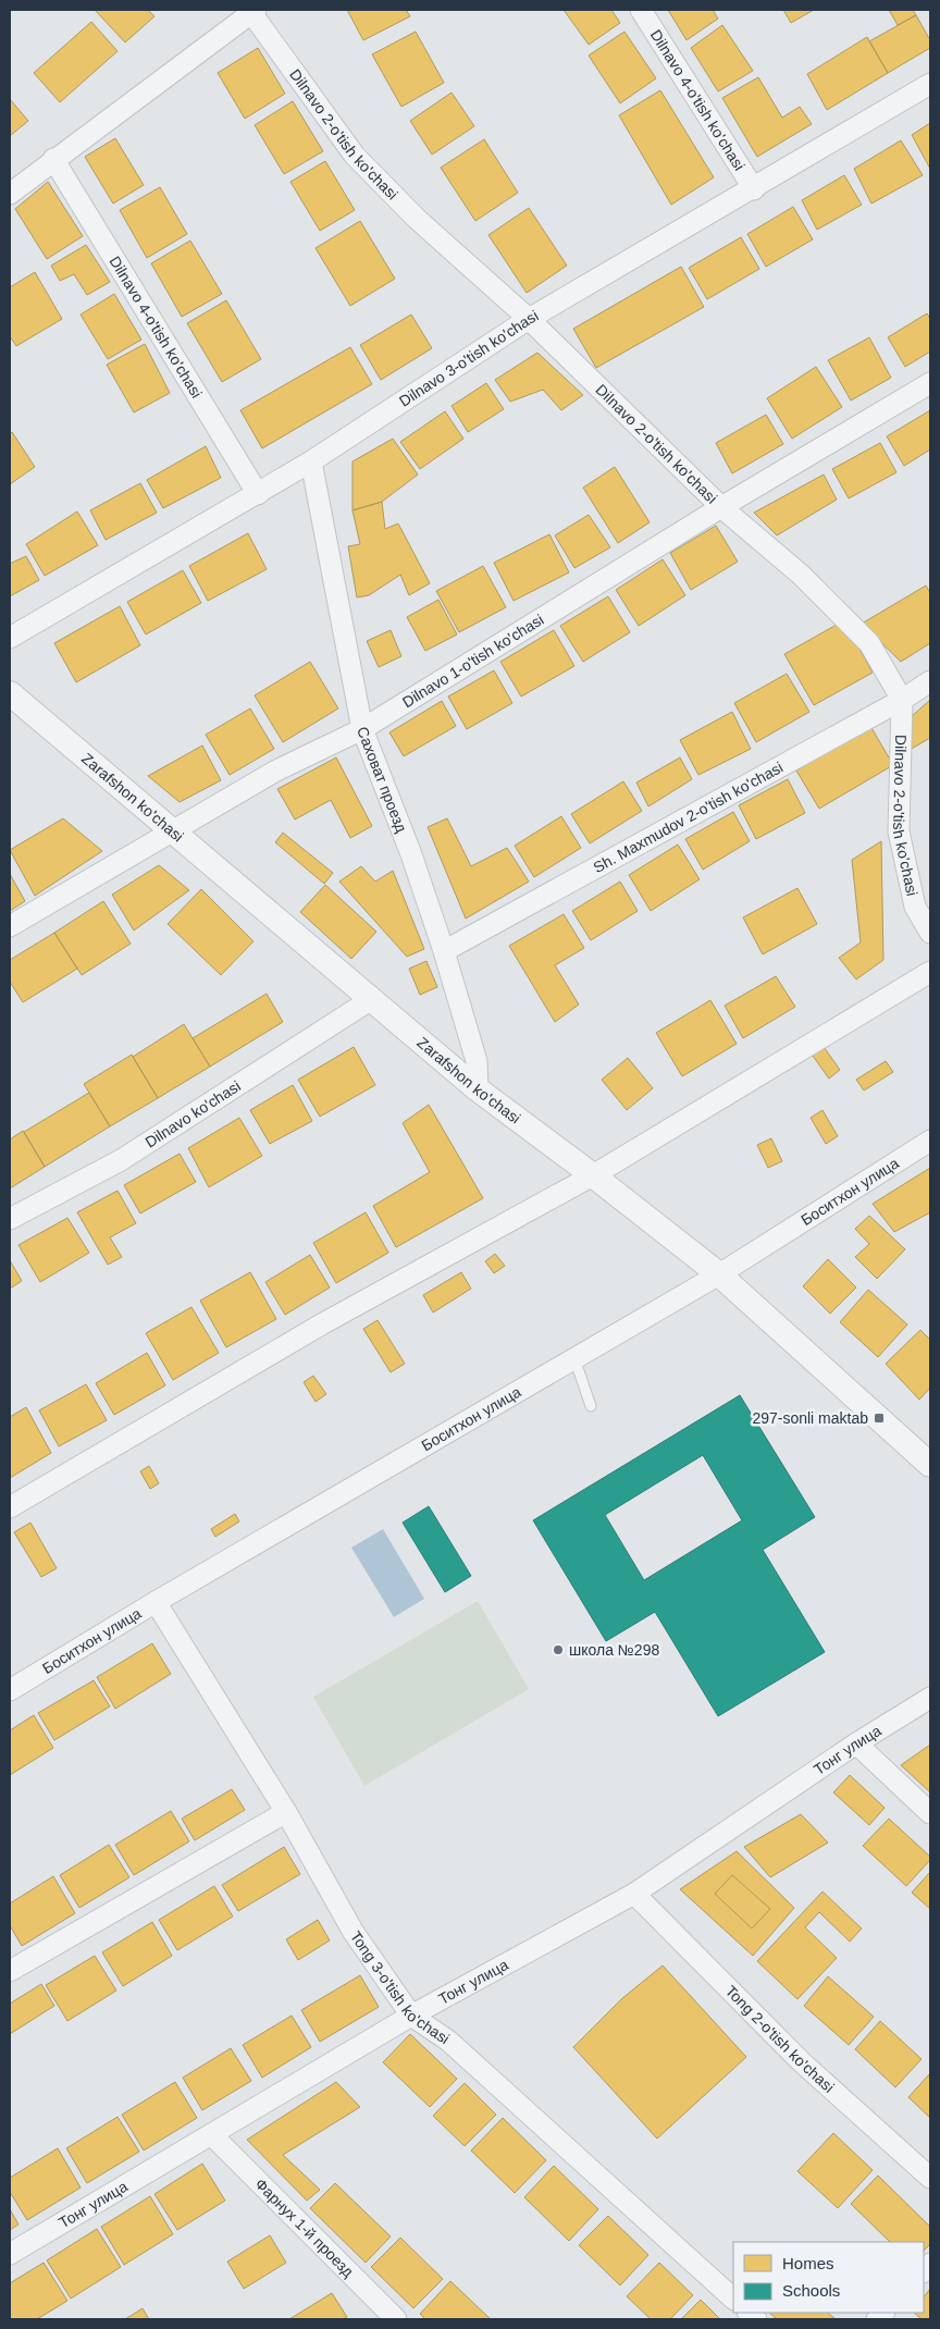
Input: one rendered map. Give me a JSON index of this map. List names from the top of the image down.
{
  "streets": {
    "street": [
      "Dilnavo 4-o'tish ko'chasi",
      "Dilnavo 2-o'tish ko'chasi",
      "Dilnavo 3-o'tish ko'chasi",
      "Dilnavo 1-o'tish ko'chasi",
      "Саховат проезд",
      "Zarafshon ko'chasi",
      "Sh. Maxmudov 2-o'tish ko'chasi",
      "Dilnavo ko'chasi",
      "Боситхон улица",
      "Тонг улица",
      "Tong 3-o'tish ko'chasi",
      "Tong 2-o'tish ko'chasi",
      "Фарнух 1-й проезд"
    ]
  },
  "crossings": [
    ["Dilnavo 4-o'tish ko'chasi", "Dilnavo 3-o'tish ko'chasi"],
    ["Dilnavo 2-o'tish ko'chasi", "Dilnavo 3-o'tish ko'chasi"],
    ["Dilnavo 2-o'tish ko'chasi", "Dilnavo 1-o'tish ko'chasi"],
    ["Dilnavo 2-o'tish ko'chasi", "Sh. Maxmudov 2-o'tish ko'chasi"],
    ["Dilnavo 3-o'tish ko'chasi", "Саховат проезд"],
    ["Dilnavo 1-o'tish ko'chasi", "Саховат проезд"],
    ["Dilnavo 1-o'tish ko'chasi", "Zarafshon ko'chasi"],
    ["Саховат проезд", "Zarafshon ko'chasi"],
    ["Саховат проезд", "Sh. Maxmudov 2-o'tish ko'chasi"],
    ["Zarafshon ko'chasi", "Dilnavo ko'chasi"],
    ["Zarafshon ko'chasi", "Боситхон улица"],
    ["Боситхон улица", "Tong 3-o'tish ko'chasi"],
    ["Тонг улица", "Tong 3-o'tish ko'chasi"],
    ["Тонг улица", "Tong 2-o'tish ko'chasi"],
    ["Тонг улица", "Фарнух 1-й проезд"]
  ],
  "places": {
    "transit": ["297-sonli maktab"],
    "other": ["школа №298"]
  },
  "legend": ["Homes", "Schools"]
}
